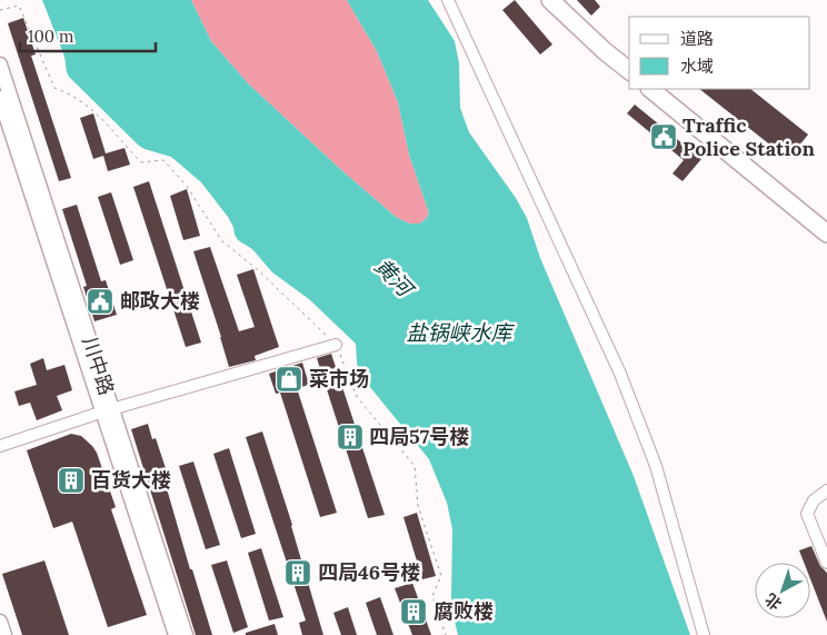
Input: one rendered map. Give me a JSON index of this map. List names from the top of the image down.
{
  "streets": {
    "street": ["川中路"]
  },
  "water": ["黄河", "盐锅峡水库"],
  "places": {
    "public building": ["Traffic Police Station", "邮政大楼"],
    "shop": ["菜市场"],
    "building": [
      "四局57号楼",
      "百货大楼",
      "四局46号楼",
      "腐败楼"
    ]
  },
  "legend": ["道路", "水域"],
  "scale_bar": "100 m",
  "north": "bottom left"
}
